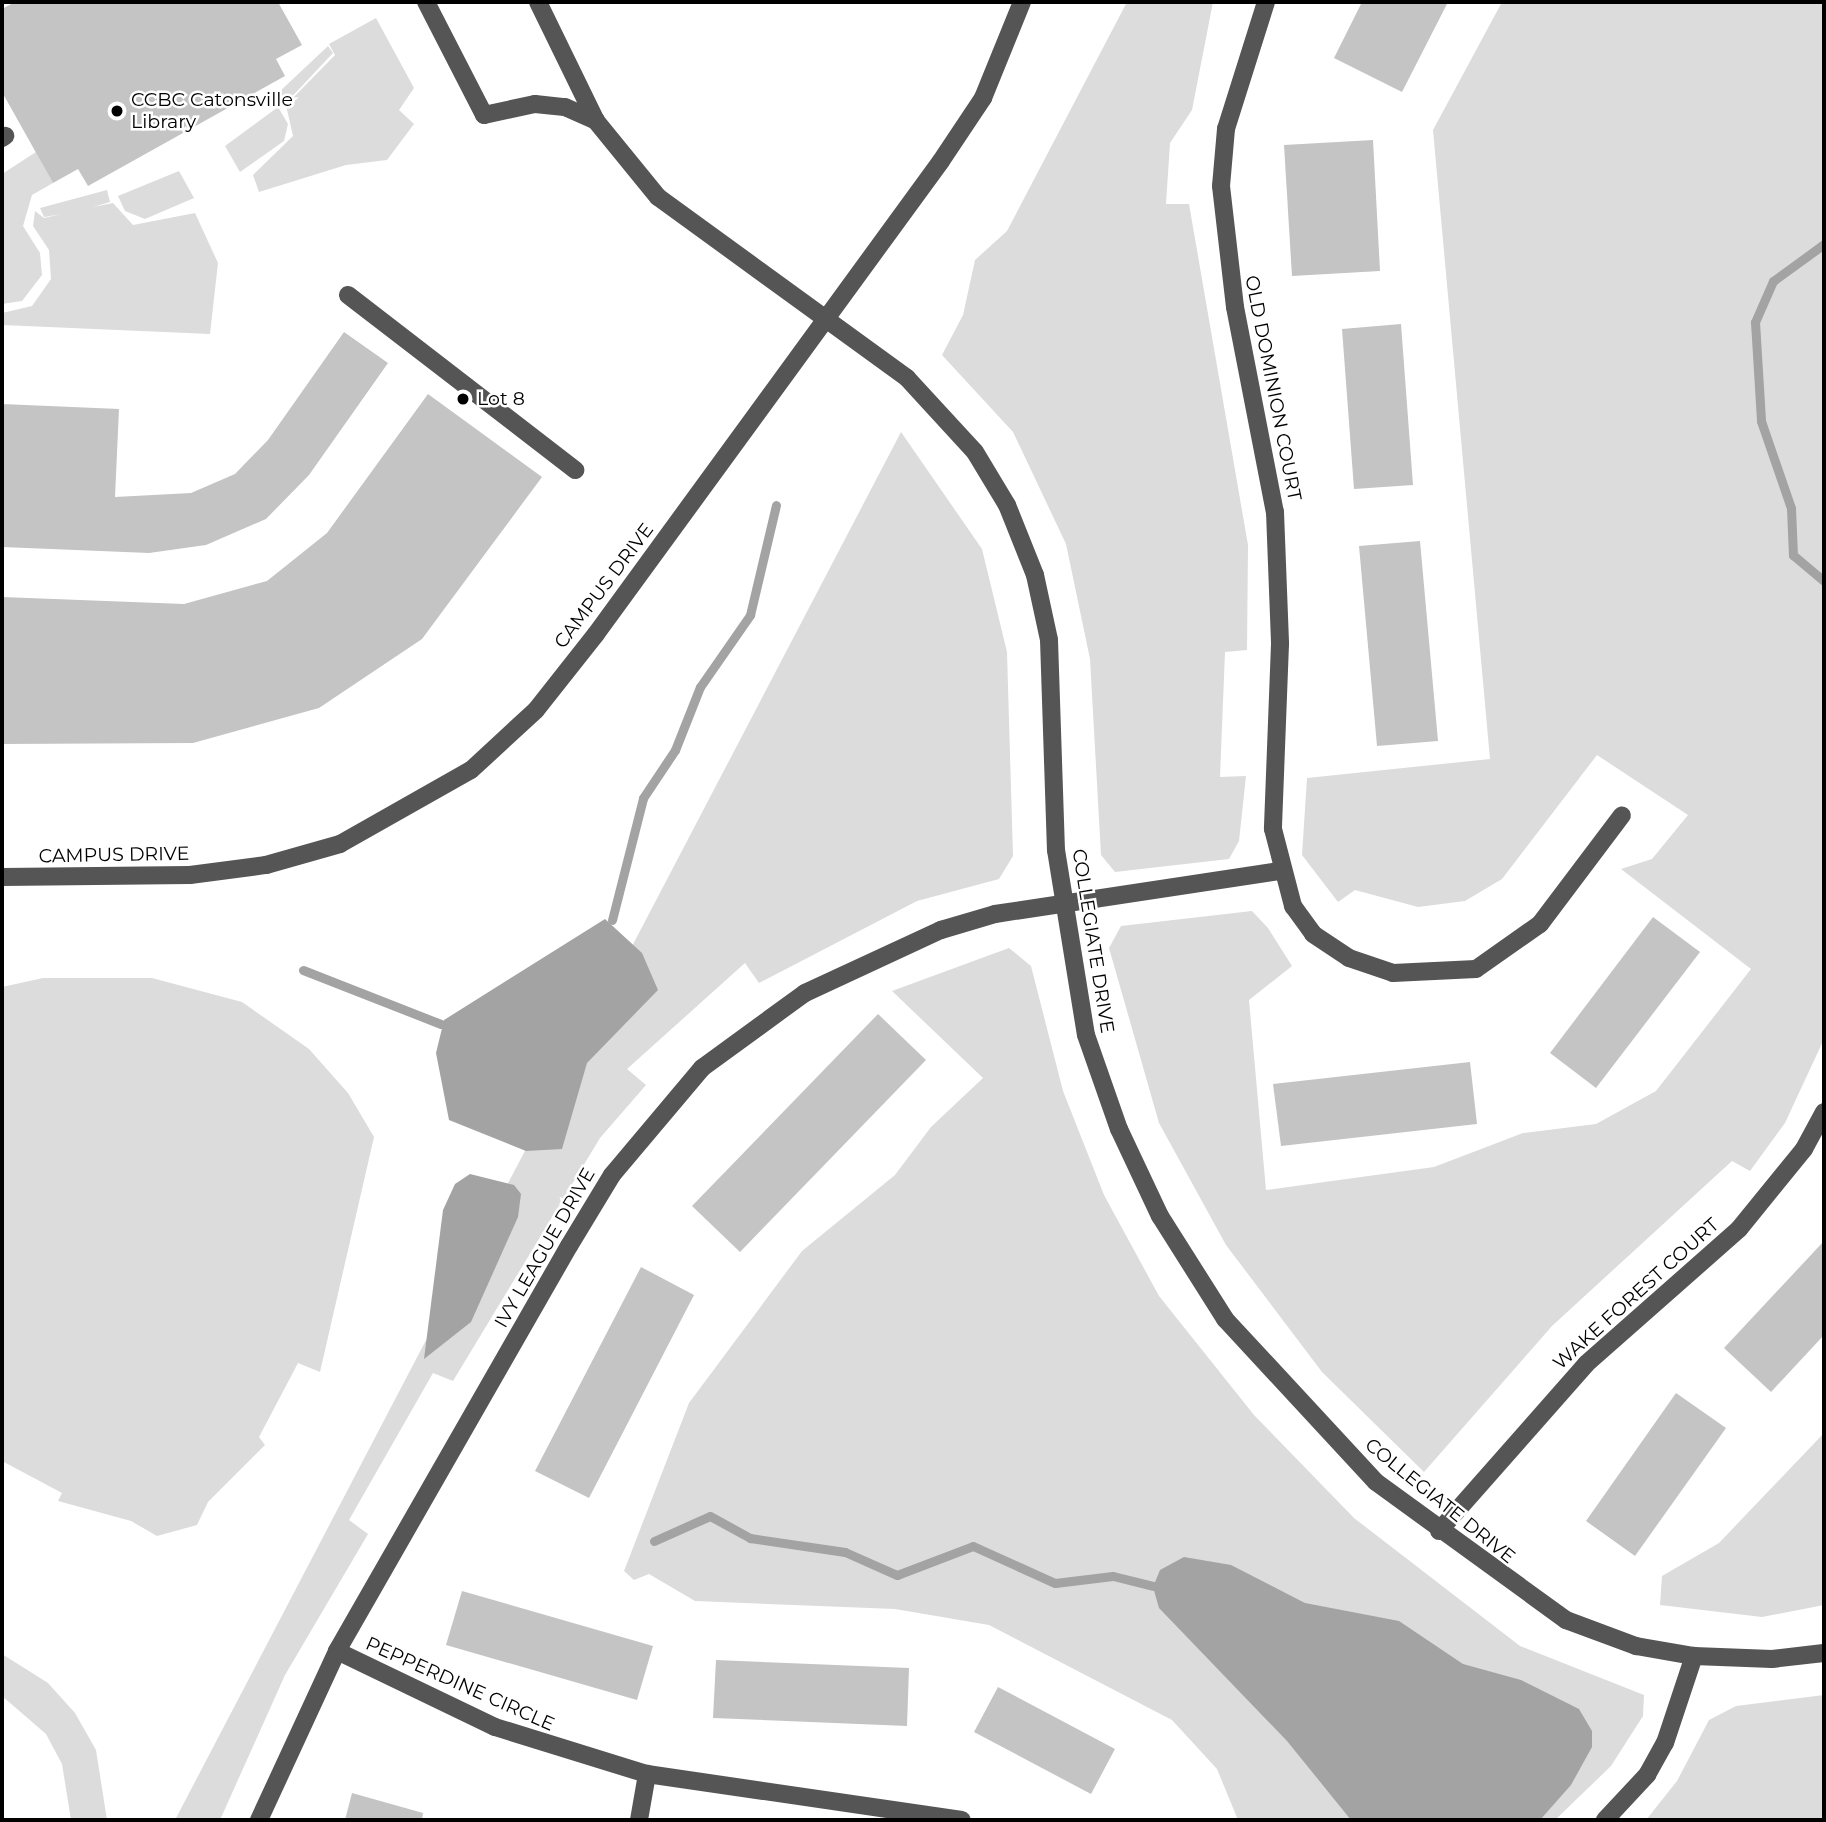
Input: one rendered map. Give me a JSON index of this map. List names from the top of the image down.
{
  "streets": {
    "street": [
      "OLD DOMINION COURT",
      "CAMPUS DRIVE",
      "COLLEGIATE DRIVE",
      "IVY LEAGUE DRIVE",
      "WAKE FOREST COURT",
      "PEPPERDINE CIRCLE"
    ]
  },
  "crossings": [
    ["CAMPUS DRIVE", "COLLEGIATE DRIVE"],
    ["COLLEGIATE DRIVE", "IVY LEAGUE DRIVE"],
    ["COLLEGIATE DRIVE", "WAKE FOREST COURT"],
    ["IVY LEAGUE DRIVE", "PEPPERDINE CIRCLE"]
  ],
  "places": ["CCBC Catonsville Library", "Lot 8"]
}
